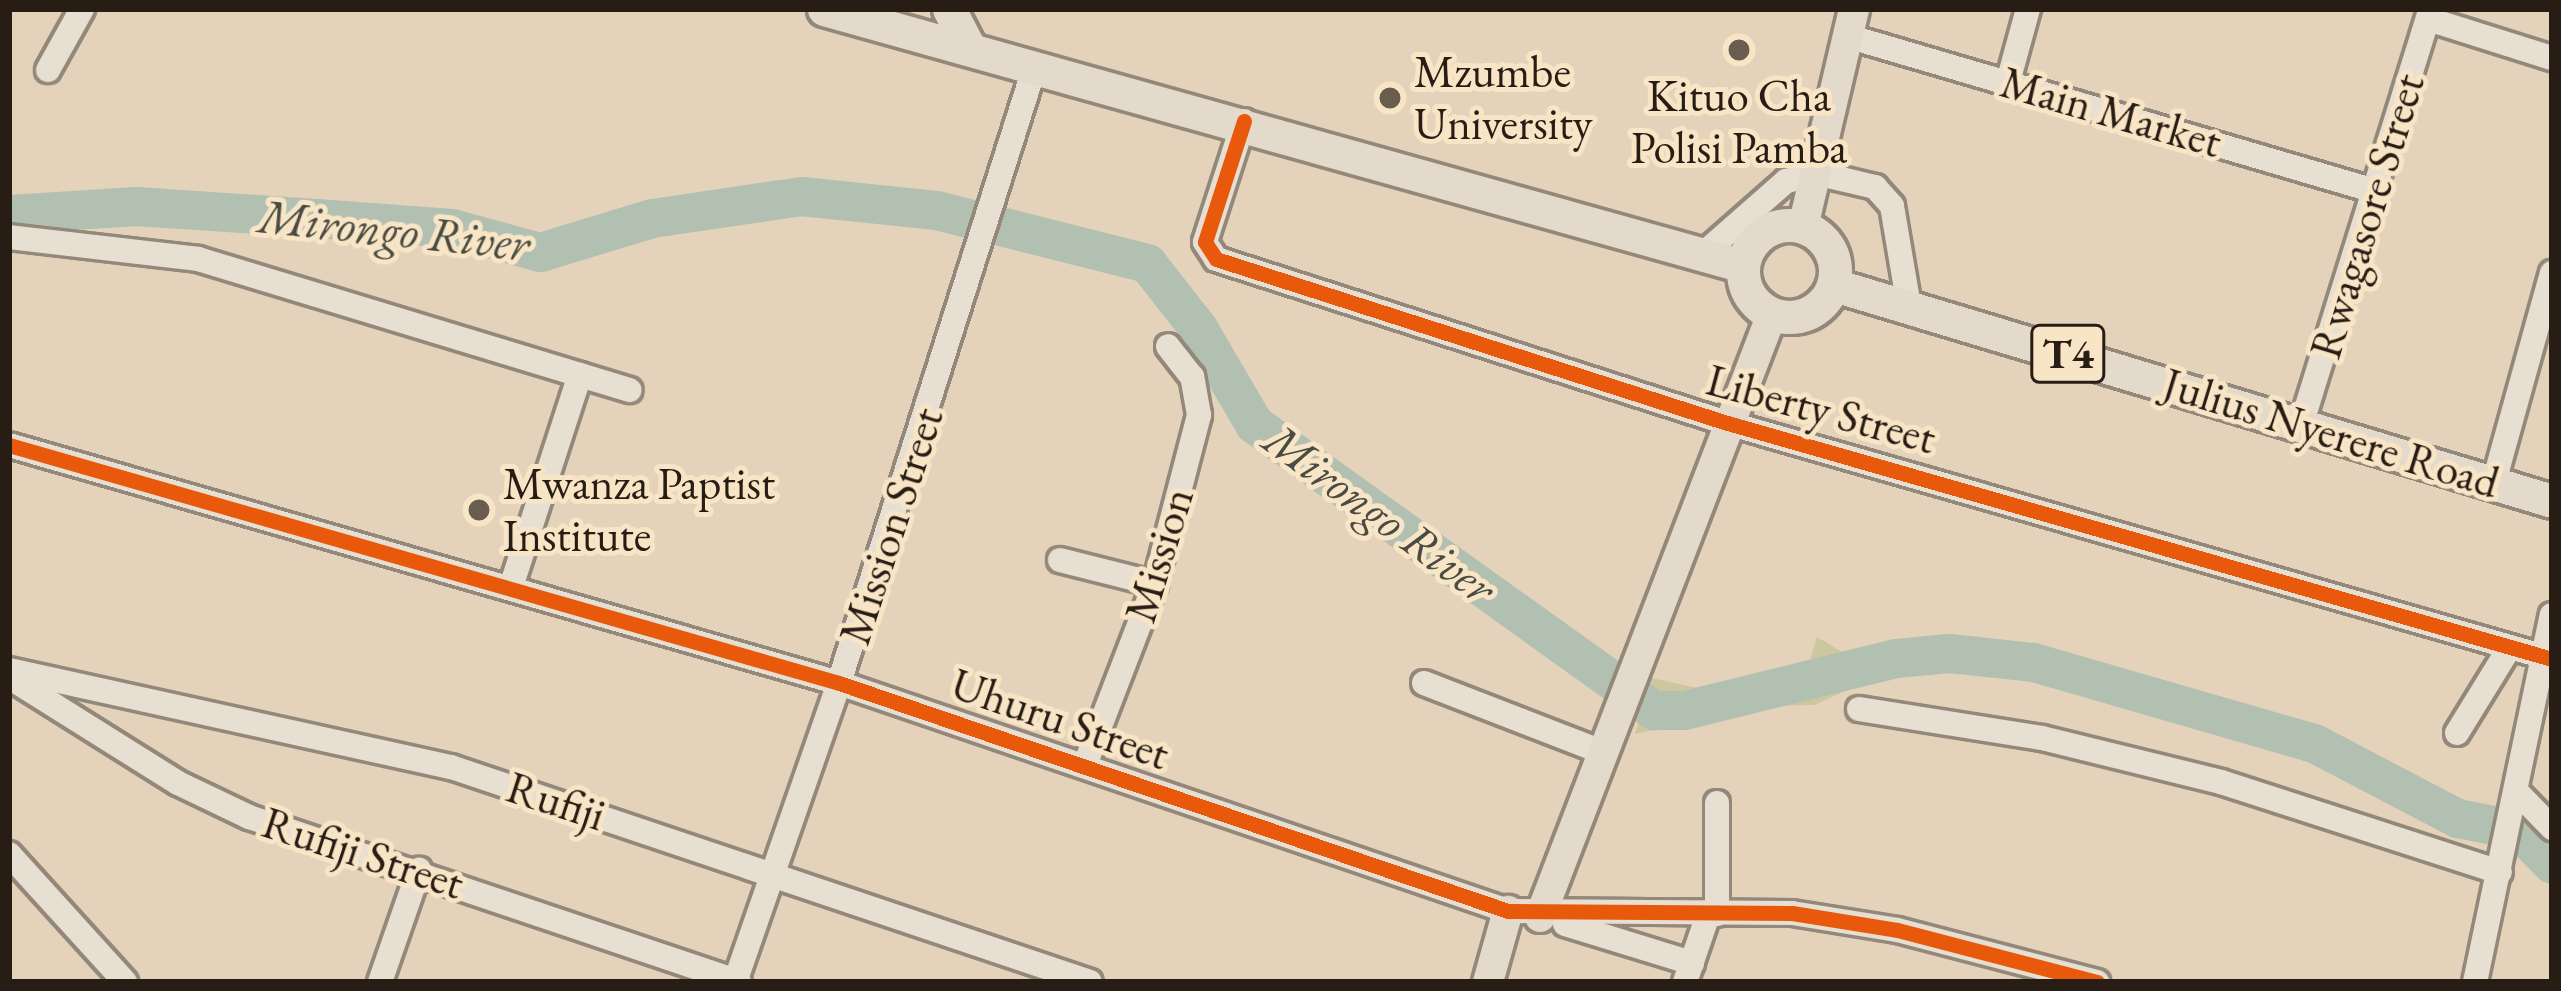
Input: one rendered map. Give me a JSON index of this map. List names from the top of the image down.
{
  "streets": {
    "highway": ["T4", "Julius Nyerere Road"],
    "main road": ["Liberty Street"],
    "street": [
      "Main Market",
      "Rwagasore Street",
      "Mission Street",
      "Mission",
      "Uhuru Street",
      "Rufiji",
      "Rufiji Street"
    ]
  },
  "crossings": [
    ["Main Market", "Rwagasore Street"],
    ["Rwagasore Street", "Julius Nyerere Road"],
    ["Liberty Street", "Julius Nyerere Road"],
    ["Mission Street", "Uhuru Street"],
    ["Mission Street", "Rufiji"],
    ["Mission Street", "Rufiji Street"],
    ["Mission", "Uhuru Street"],
    ["Rufiji", "Rufiji Street"]
  ],
  "water": ["Mirongo River"],
  "places": ["Kituo Cha Polisi Pamba", "Mzumbe University", "Mwanza Paptist Institute"]
}
